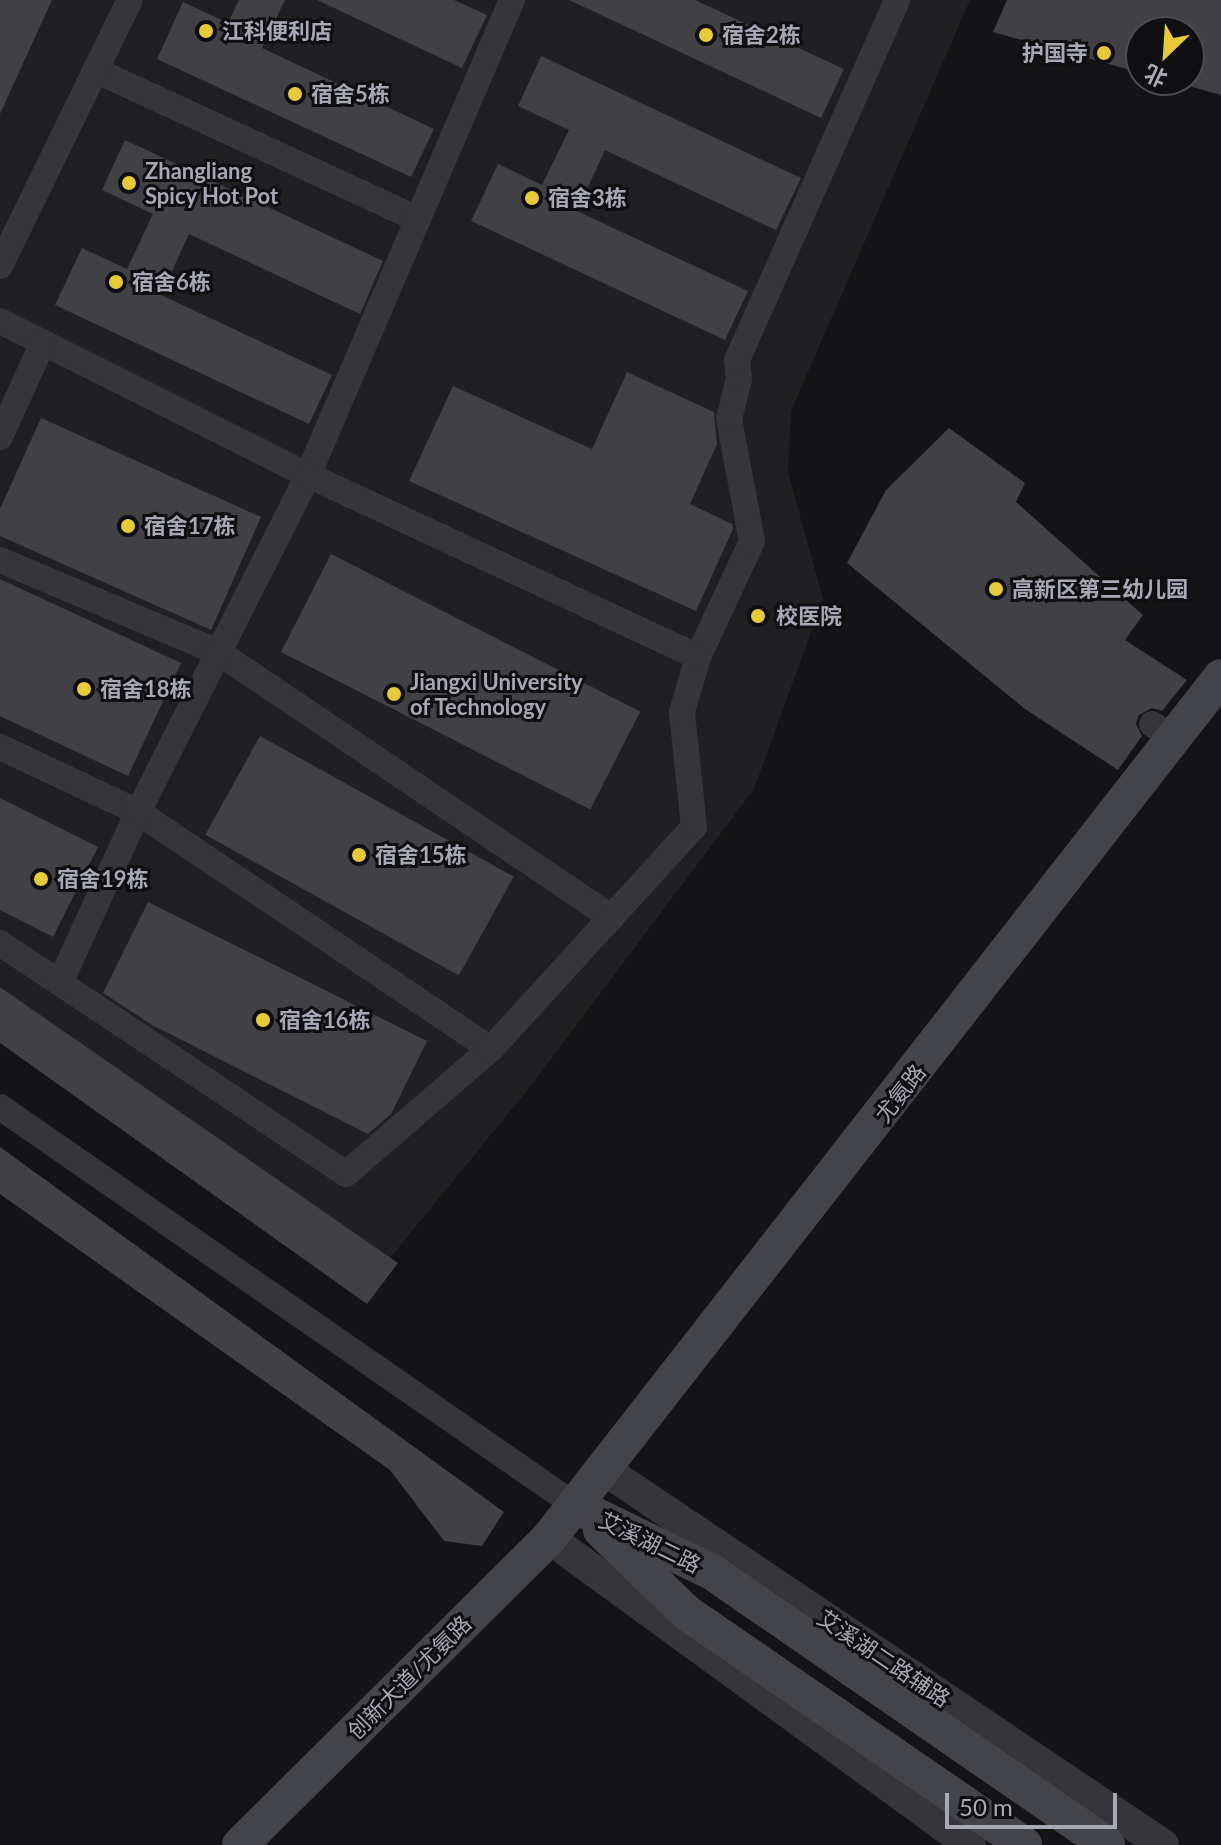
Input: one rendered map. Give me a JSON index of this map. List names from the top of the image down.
{
  "streets": {
    "main road": ["尤氨路", "艾溪湖二路", "创新大道/尤氨路"],
    "street": ["艾溪湖二路辅路"]
  },
  "crossings": [
    ["尤氨路", "艾溪湖二路"],
    ["尤氨路", "艾溪湖二路辅路"],
    ["尤氨路", "创新大道/尤氨路"],
    ["艾溪湖二路", "创新大道/尤氨路"]
  ],
  "places": [
    "江科便利店",
    "宿舍2栋",
    "护国寺",
    "宿舍5栋",
    "Zhangliang Spicy Hot Pot",
    "宿舍3栋",
    "宿舍6栋",
    "宿舍17栋",
    "高新区第三幼儿园",
    "校医院",
    "宿舍18栋",
    "Jiangxi University of Technology",
    "宿舍15栋",
    "宿舍19栋",
    "宿舍16栋"
  ],
  "scale_bar": "50 m",
  "north": "bottom left"
}
